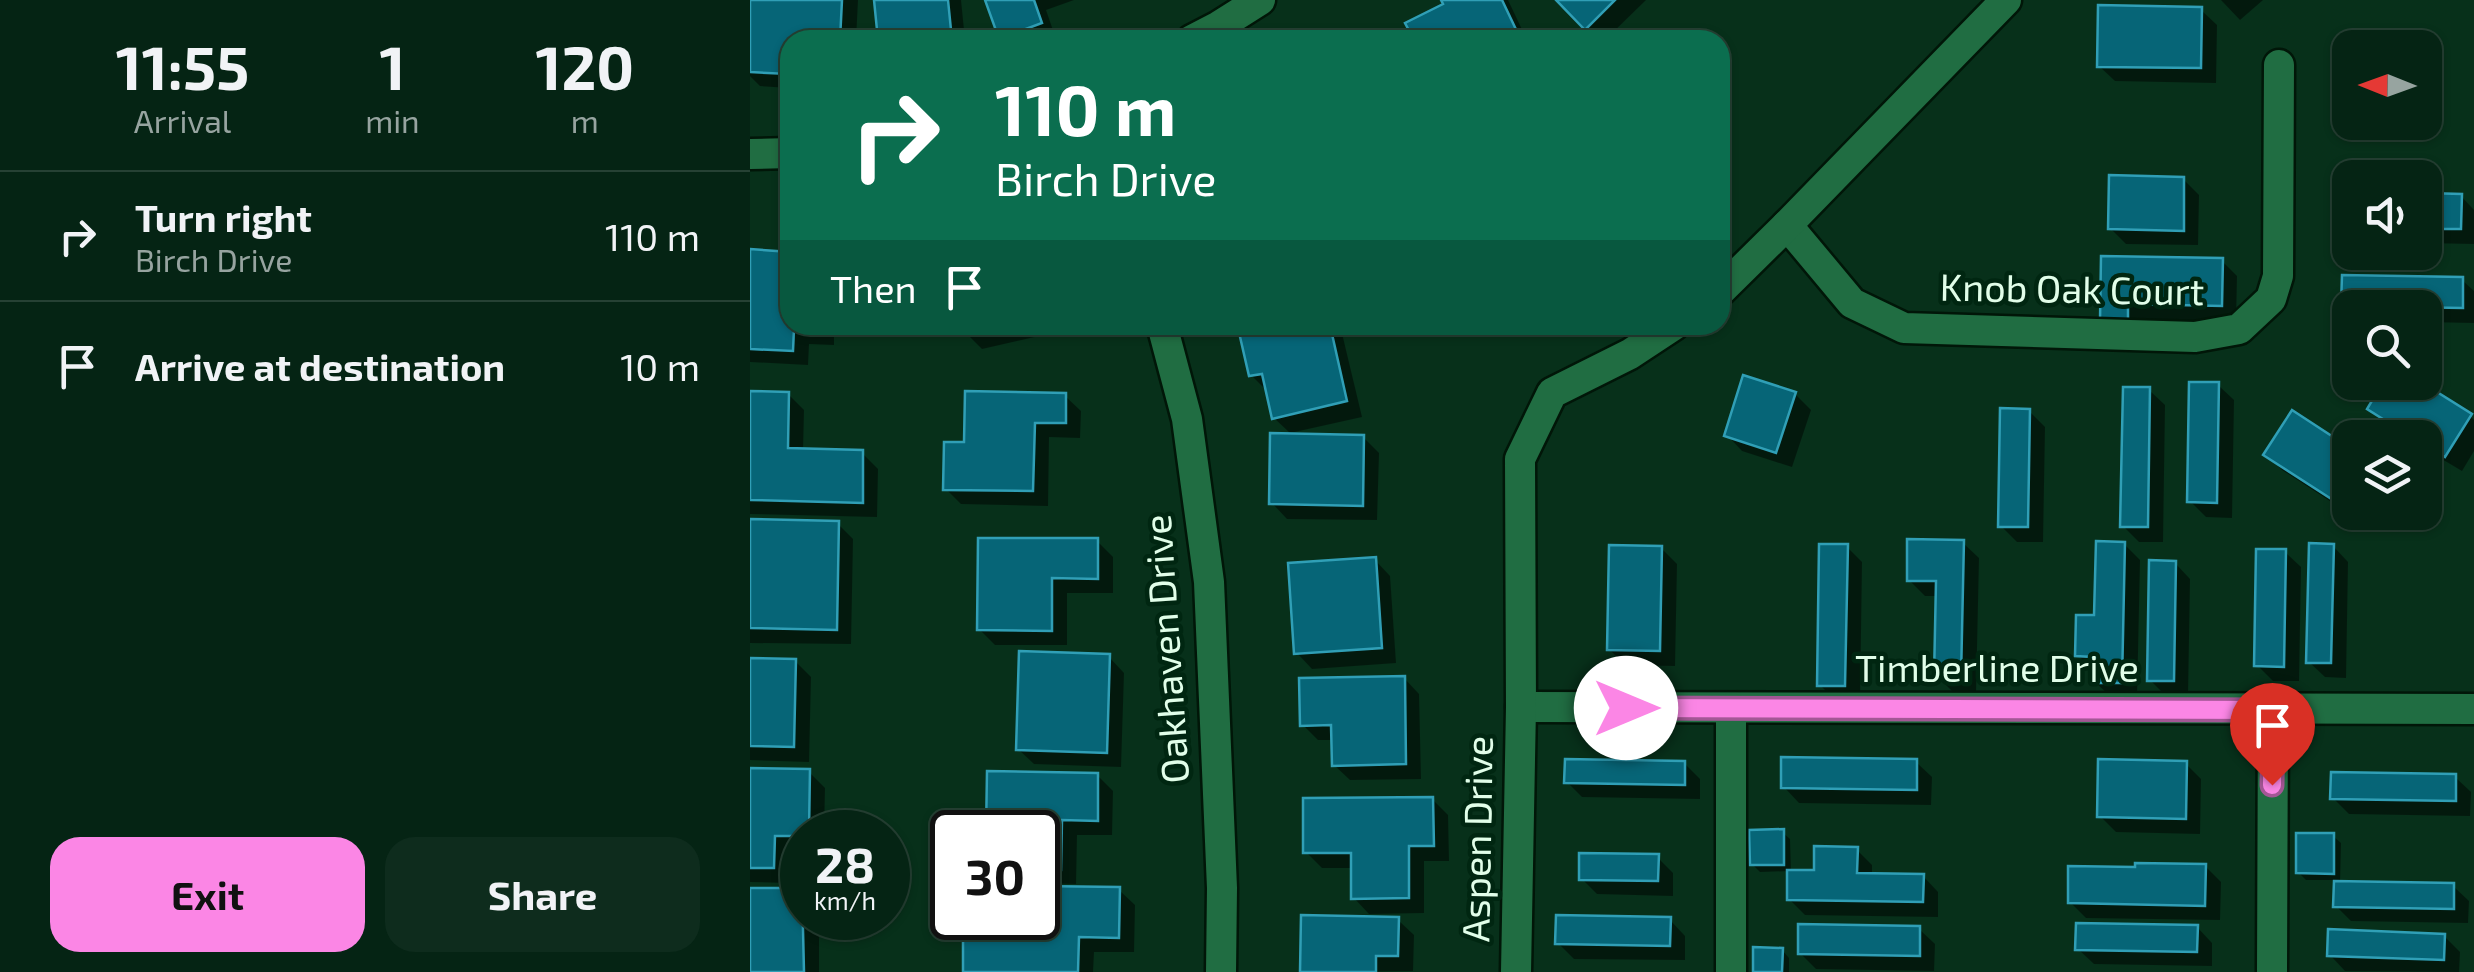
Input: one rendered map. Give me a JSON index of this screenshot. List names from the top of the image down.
{
  "streets": {
    "street": [
      "Knob Oak Court",
      "Oakhaven Drive",
      "Timberline Drive",
      "Aspen Drive"
    ]
  },
  "crossings": [
    ["Timberline Drive", "Aspen Drive"]
  ],
  "north": "left",
  "page": {
    "eta": [
      "11:55",
      "Arrival",
      "1",
      "min",
      "120",
      "m"
    ],
    "turn": ["110 m", "Birch Drive"],
    "list": [
      {
        "name": "Turn right",
        "note": "Birch Drive",
        "value": "110 m"
      },
      {
        "name": "Arrive at destination",
        "value": "10 m"
      }
    ],
    "then": "Then",
    "speed": "28 km/h",
    "limit": "30",
    "buttons": ["Exit", "Share"]
  }
}
